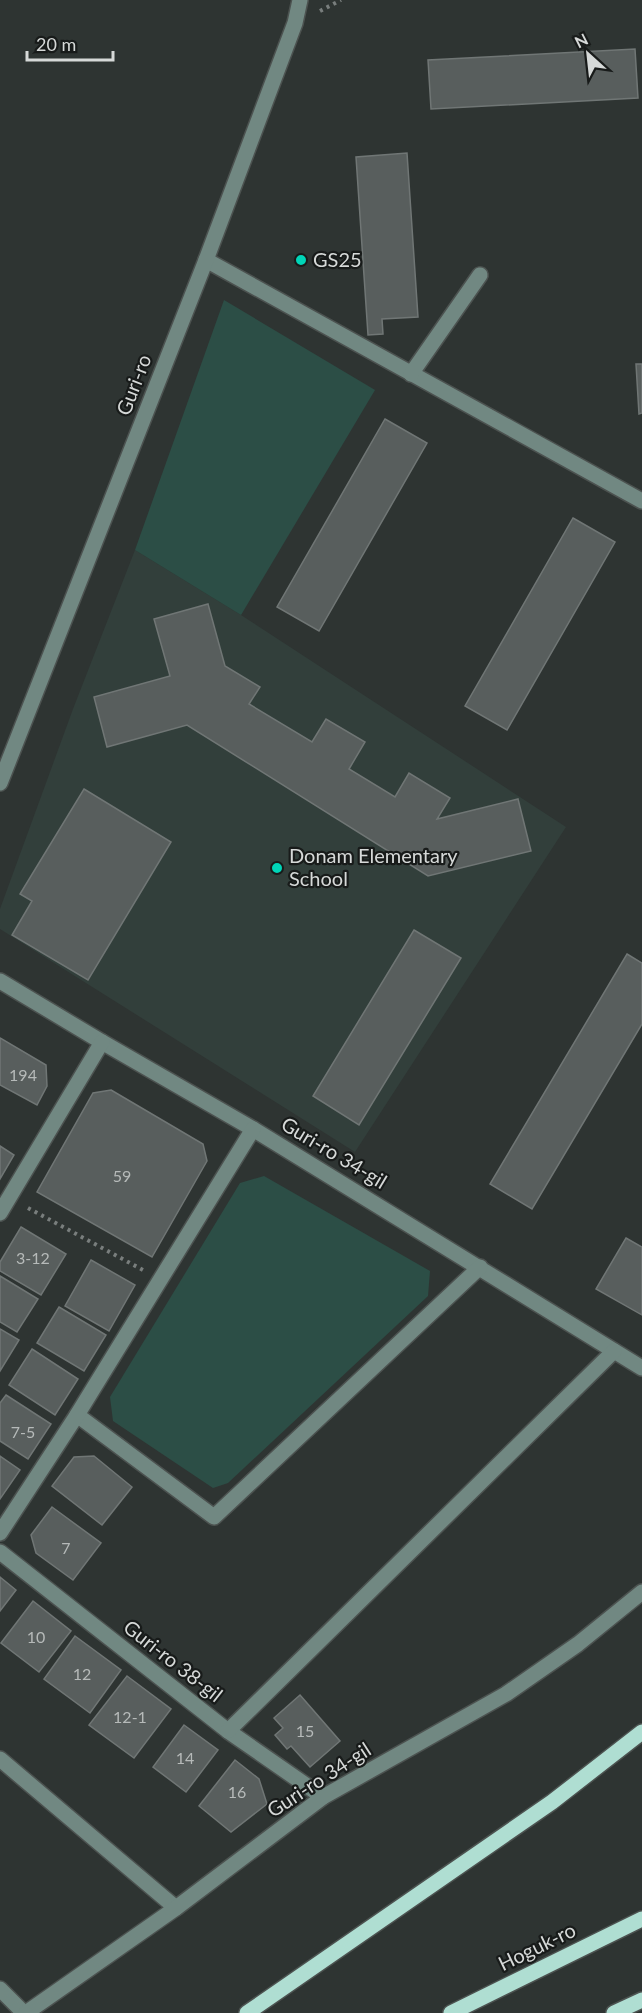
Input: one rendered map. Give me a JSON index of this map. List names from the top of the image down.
{
  "streets": {
    "main road": ["Hoguk-ro"],
    "street": ["Guri-ro", "Guri-ro 34-gil", "Guri-ro 38-gil"]
  },
  "crossings": [
    ["Guri-ro 34-gil", "Guri-ro 38-gil"]
  ],
  "places": ["GS25", "Donam Elementary School"],
  "house_numbers": [
    "194",
    "59",
    "3-12",
    "7-5",
    "7",
    "10",
    "12",
    "12-1",
    "15",
    "14",
    "16"
  ],
  "scale_bar": "20 m",
  "north": "top left"
}
